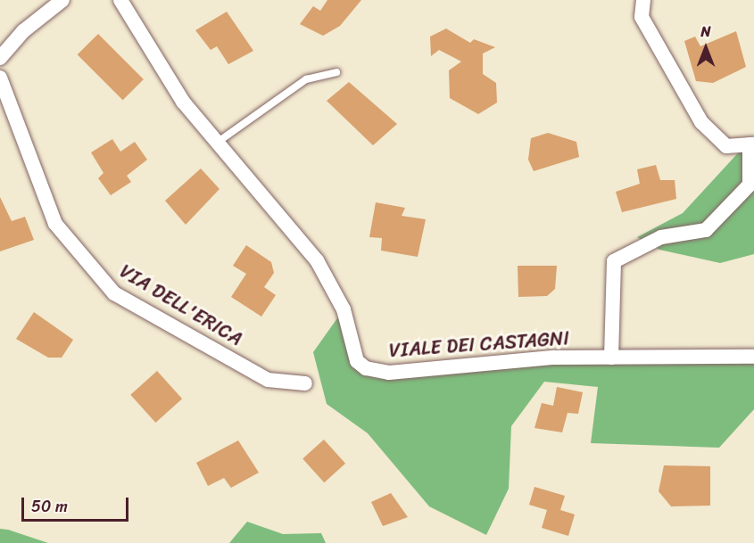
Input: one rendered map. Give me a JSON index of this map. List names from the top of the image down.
{
  "streets": {
    "street": ["VIA DELL'ERICA", "VIALE DEI CASTAGNI"]
  },
  "scale_bar": "50 m",
  "north": "top"
}
